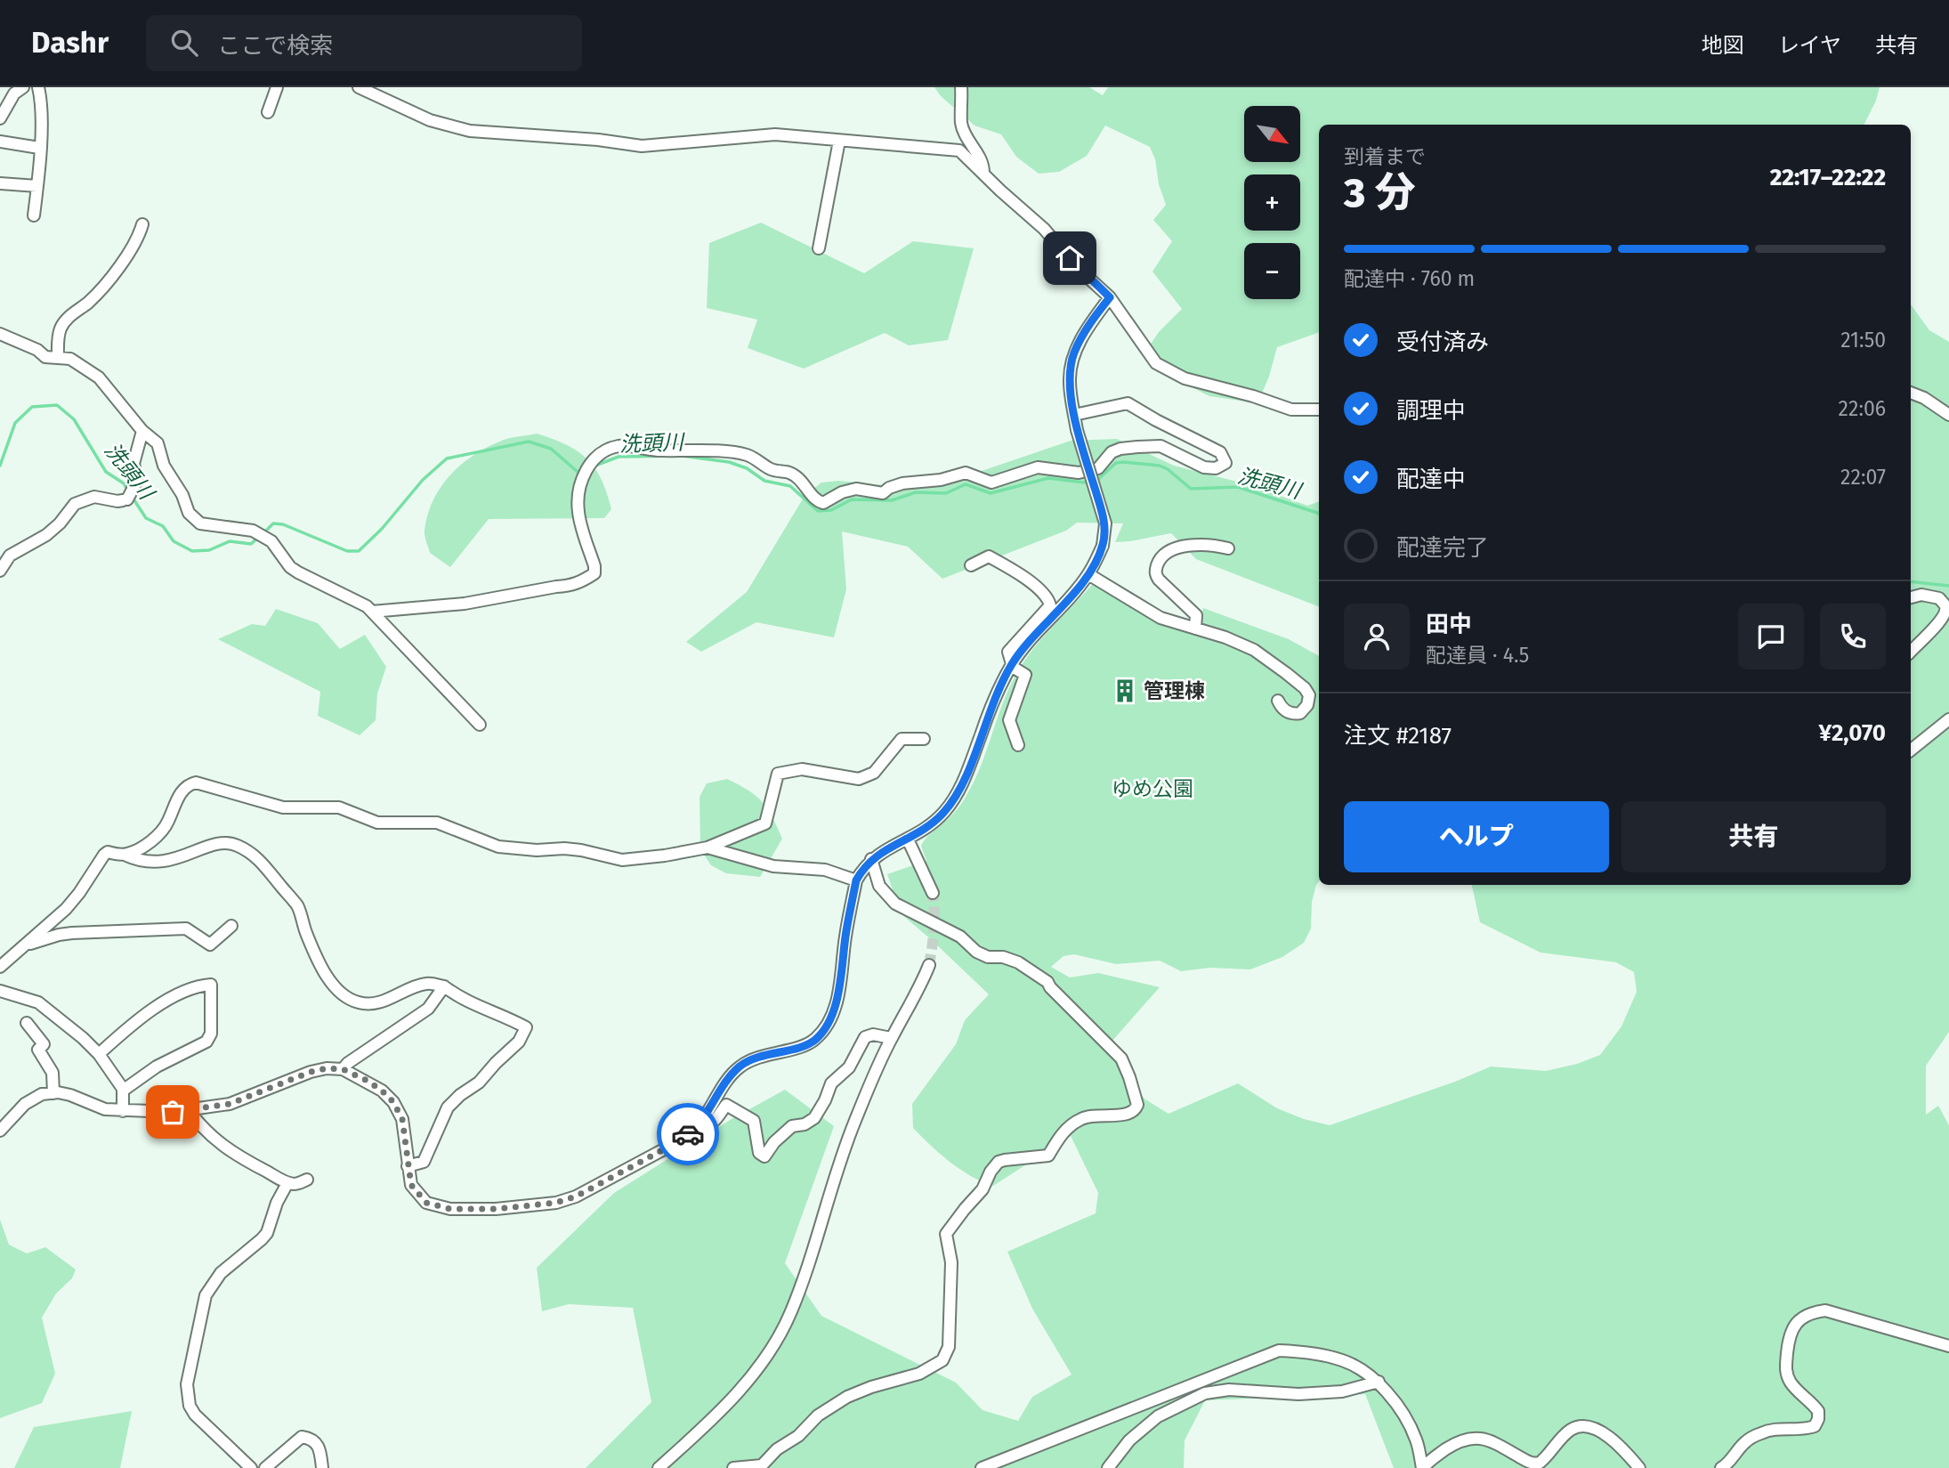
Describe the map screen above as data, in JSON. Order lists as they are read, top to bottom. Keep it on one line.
{"water":["洗頭川"],"parks":["ゆめ公園"],"places":{"building":["管理棟"]},"north":"bottom right","page":{"header":"Dashr","search":"ここで検索","nav":["地図","レイヤ","共有"],"map_buttons":["+","−"],"heading":["3 分","到着まで","22:17–22:22"],"panel":["田中","配達員 · 4.5","注文 #2187","¥2,070"],"bar":"配達中 · 760 m","list":[["受付済み","21:50"],["調理中","22:06"],["配達中","22:07"],"配達完了"],"buttons":["ヘルプ","共有"]}}
